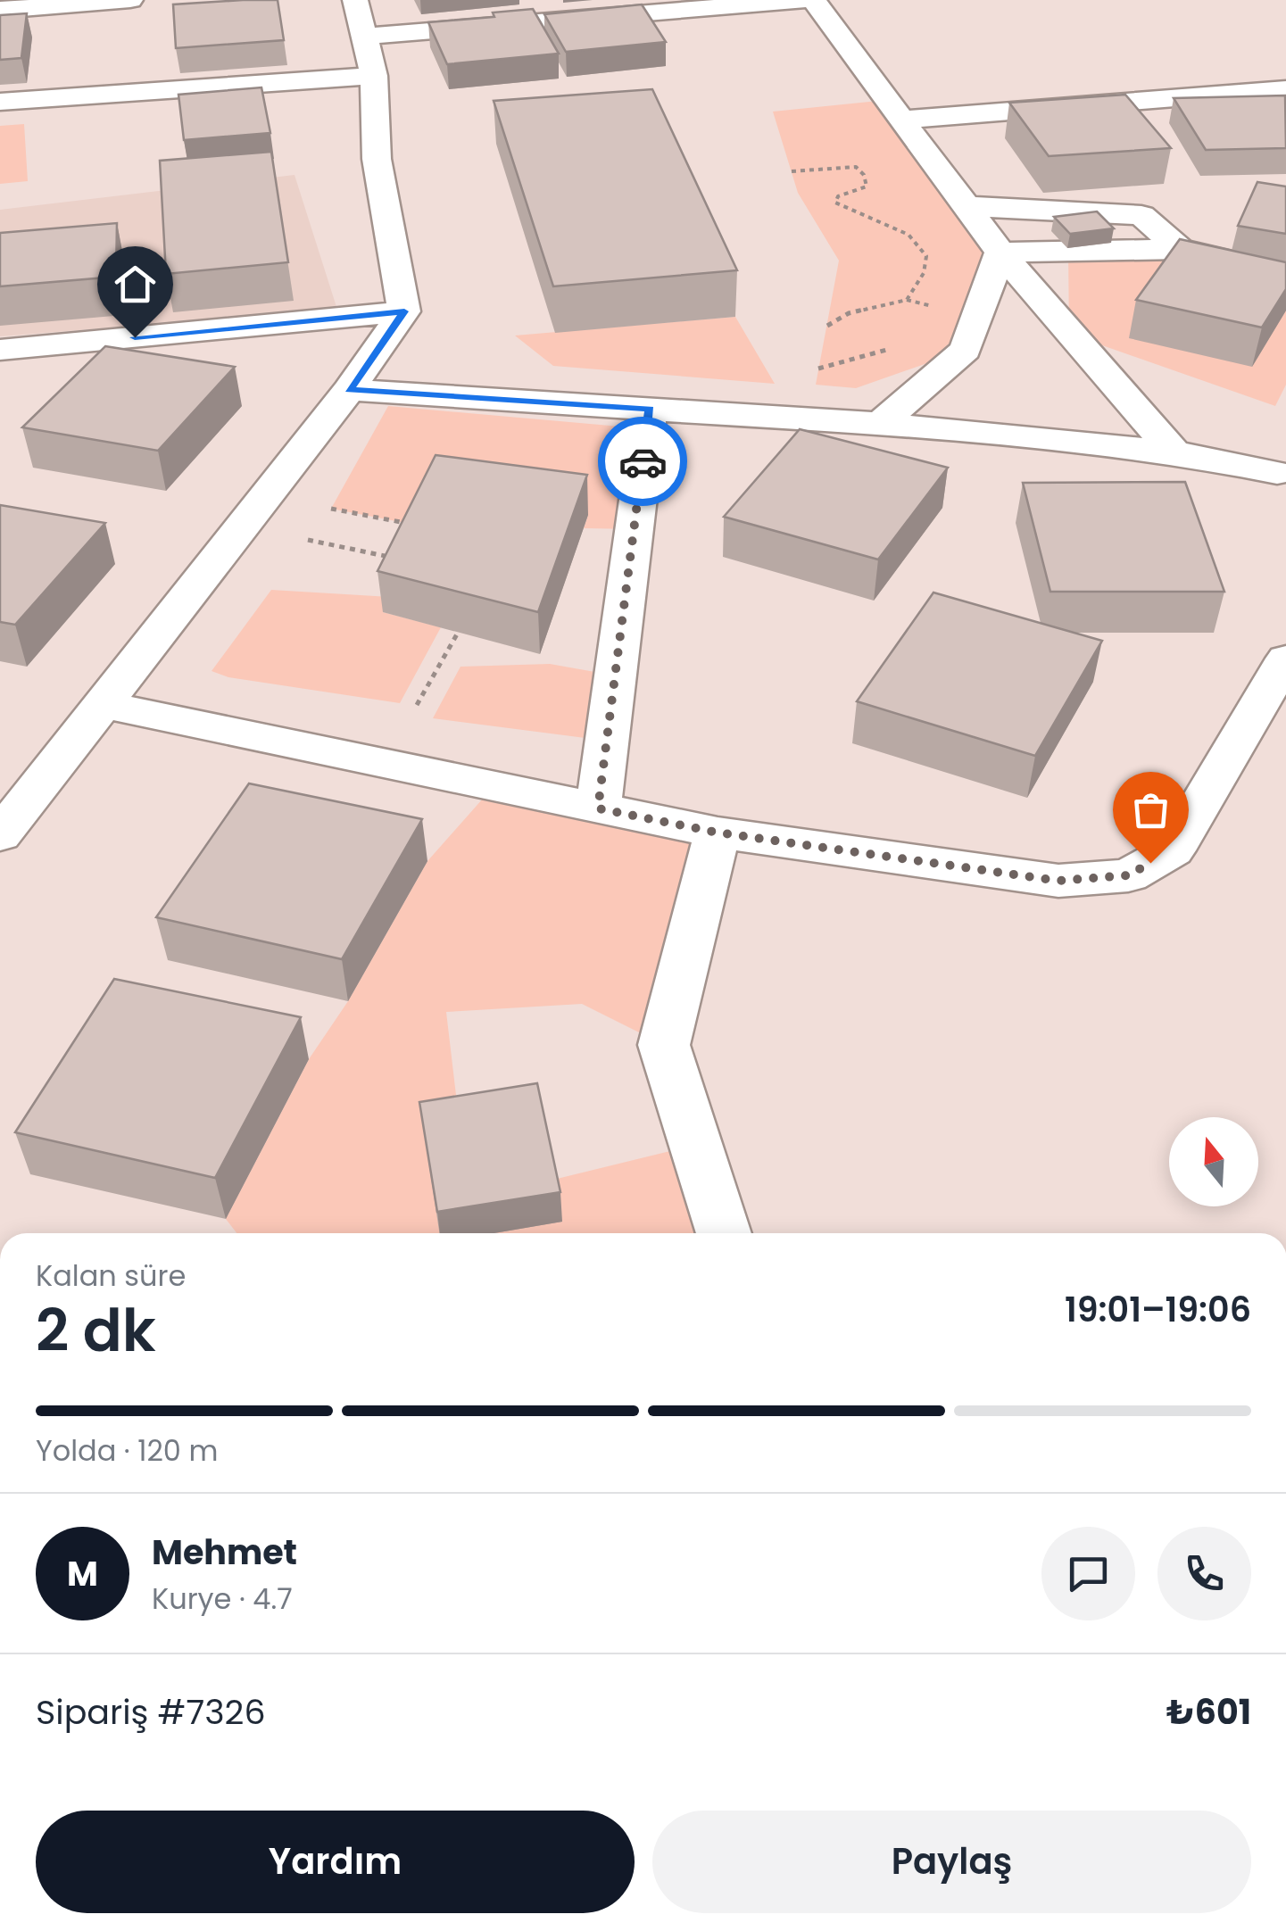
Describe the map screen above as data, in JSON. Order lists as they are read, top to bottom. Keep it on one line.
{"north":"top","page":{"heading":["2 dk","Kalan süre","19:01–19:06"],"panel":["Mehmet","Kurye · 4.7","Sipariş #7326","₺601"],"bar":"Yolda · 120 m","round":"M","buttons":["Yardım","Paylaş"]}}
